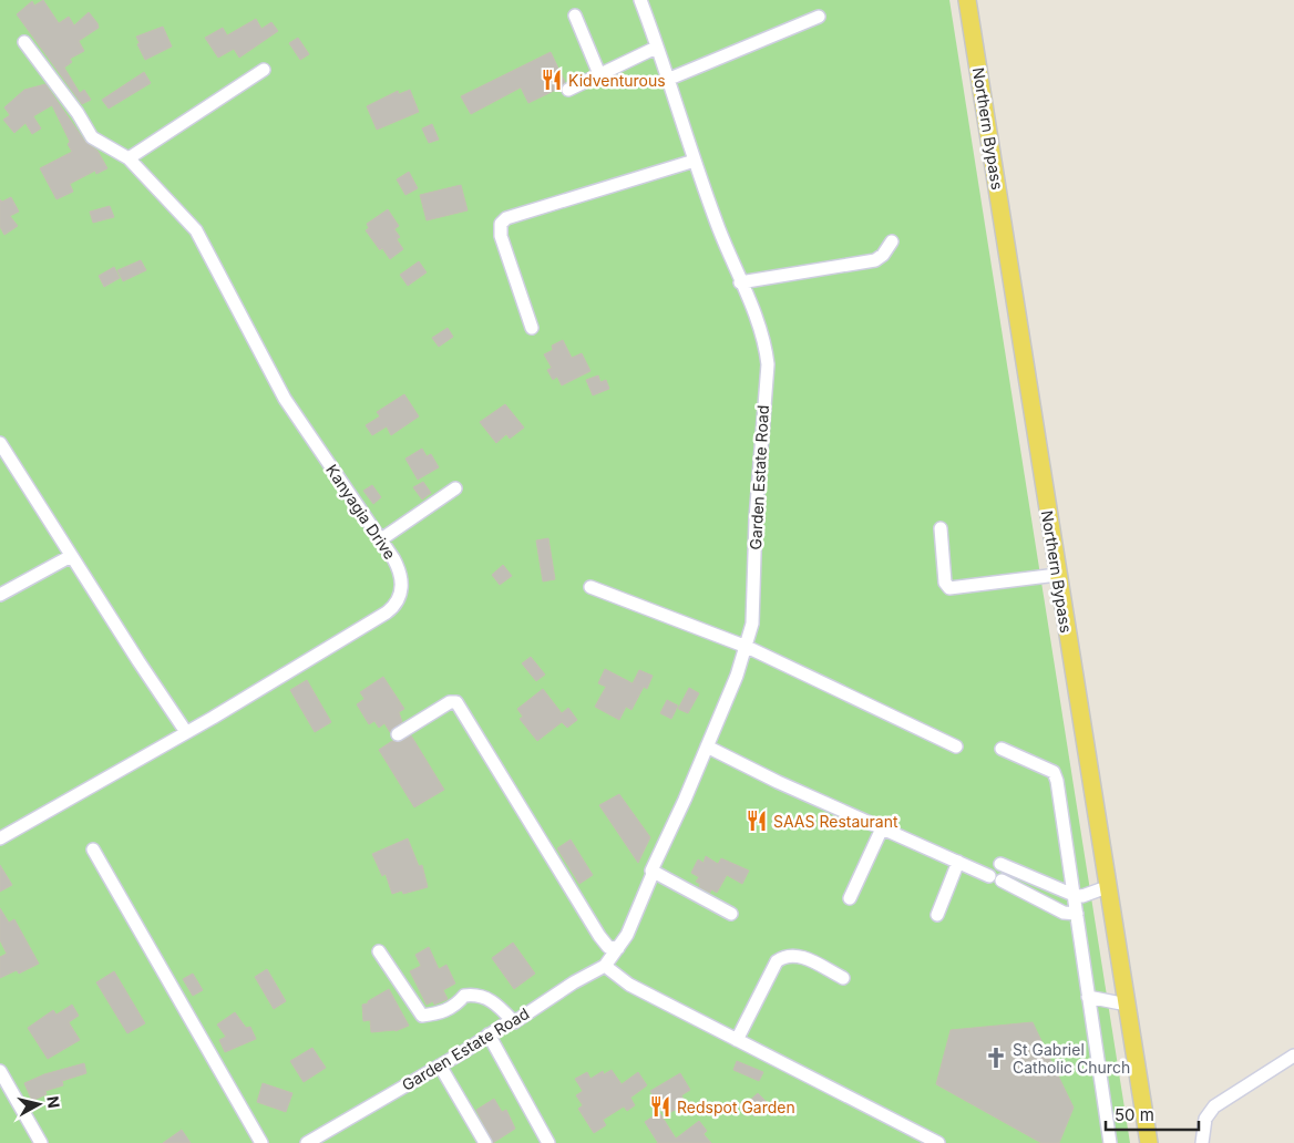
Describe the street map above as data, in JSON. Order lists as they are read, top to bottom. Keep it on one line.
{"streets":{"main road":["Northern Bypass"],"street":["Garden Estate Road","Kanyagia Drive"]},"places":{"restaurant":["Kidventurous","SAAS Restaurant","Redspot Garden"],"church":["St Gabriel Catholic Church"]},"scale_bar":"50 m","north":"right"}
